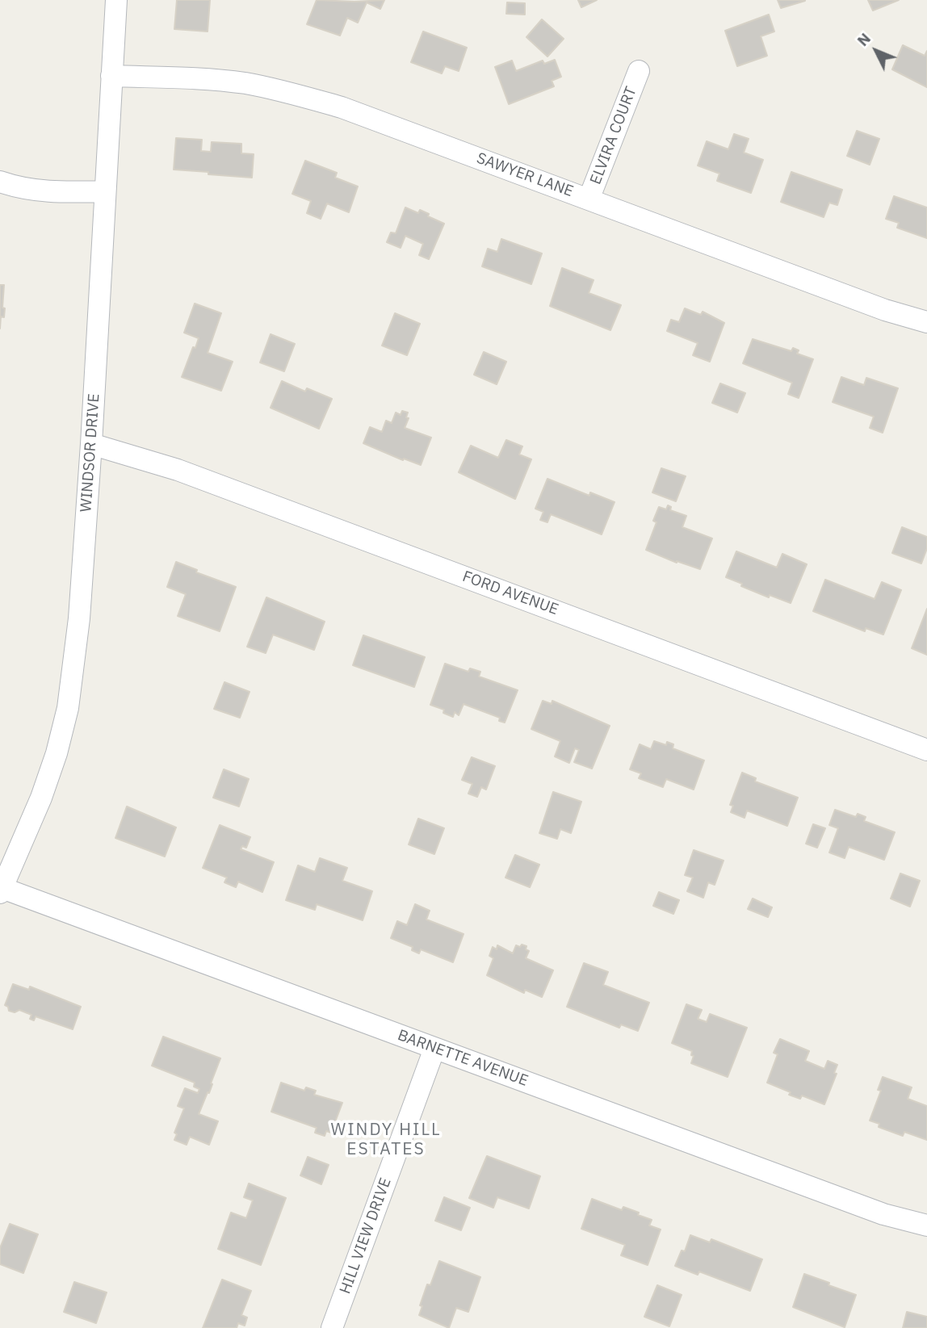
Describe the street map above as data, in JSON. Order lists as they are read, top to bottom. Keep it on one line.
{"streets":{"street":["ELVIRA COURT","SAWYER LANE","WINDSOR DRIVE","FORD AVENUE","BARNETTE AVENUE","HILL VIEW DRIVE"]},"crossings":[["ELVIRA COURT","SAWYER LANE"],["SAWYER LANE","WINDSOR DRIVE"],["WINDSOR DRIVE","FORD AVENUE"],["WINDSOR DRIVE","BARNETTE AVENUE"],["BARNETTE AVENUE","HILL VIEW DRIVE"]],"districts":["WINDY HILL ESTATES"],"north":"top left"}
